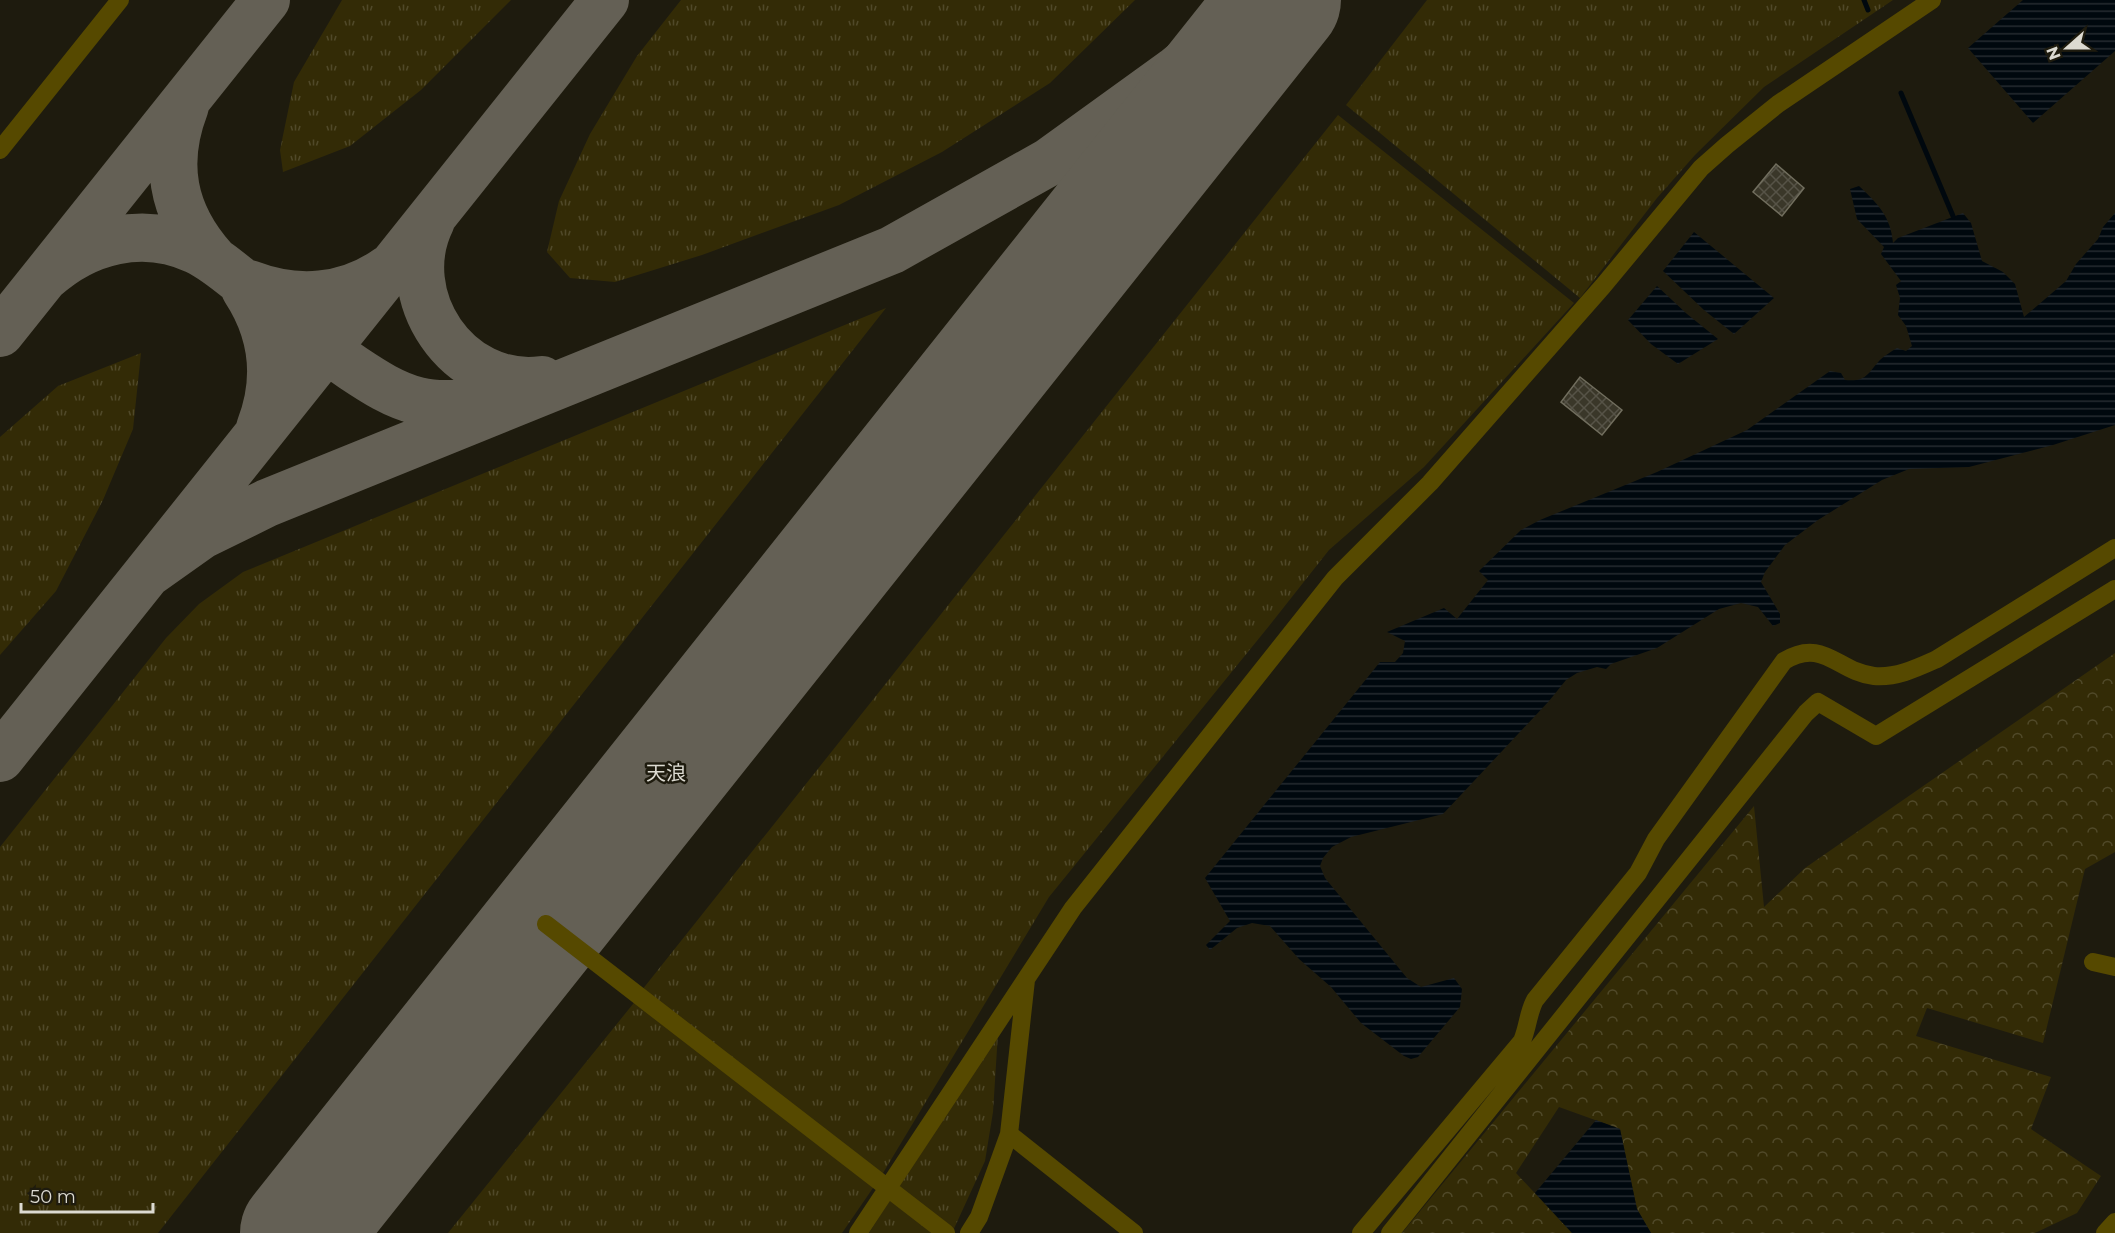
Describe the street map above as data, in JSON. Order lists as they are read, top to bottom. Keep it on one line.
{"districts":["天浪"],"scale_bar":"50 m","north":"left"}
